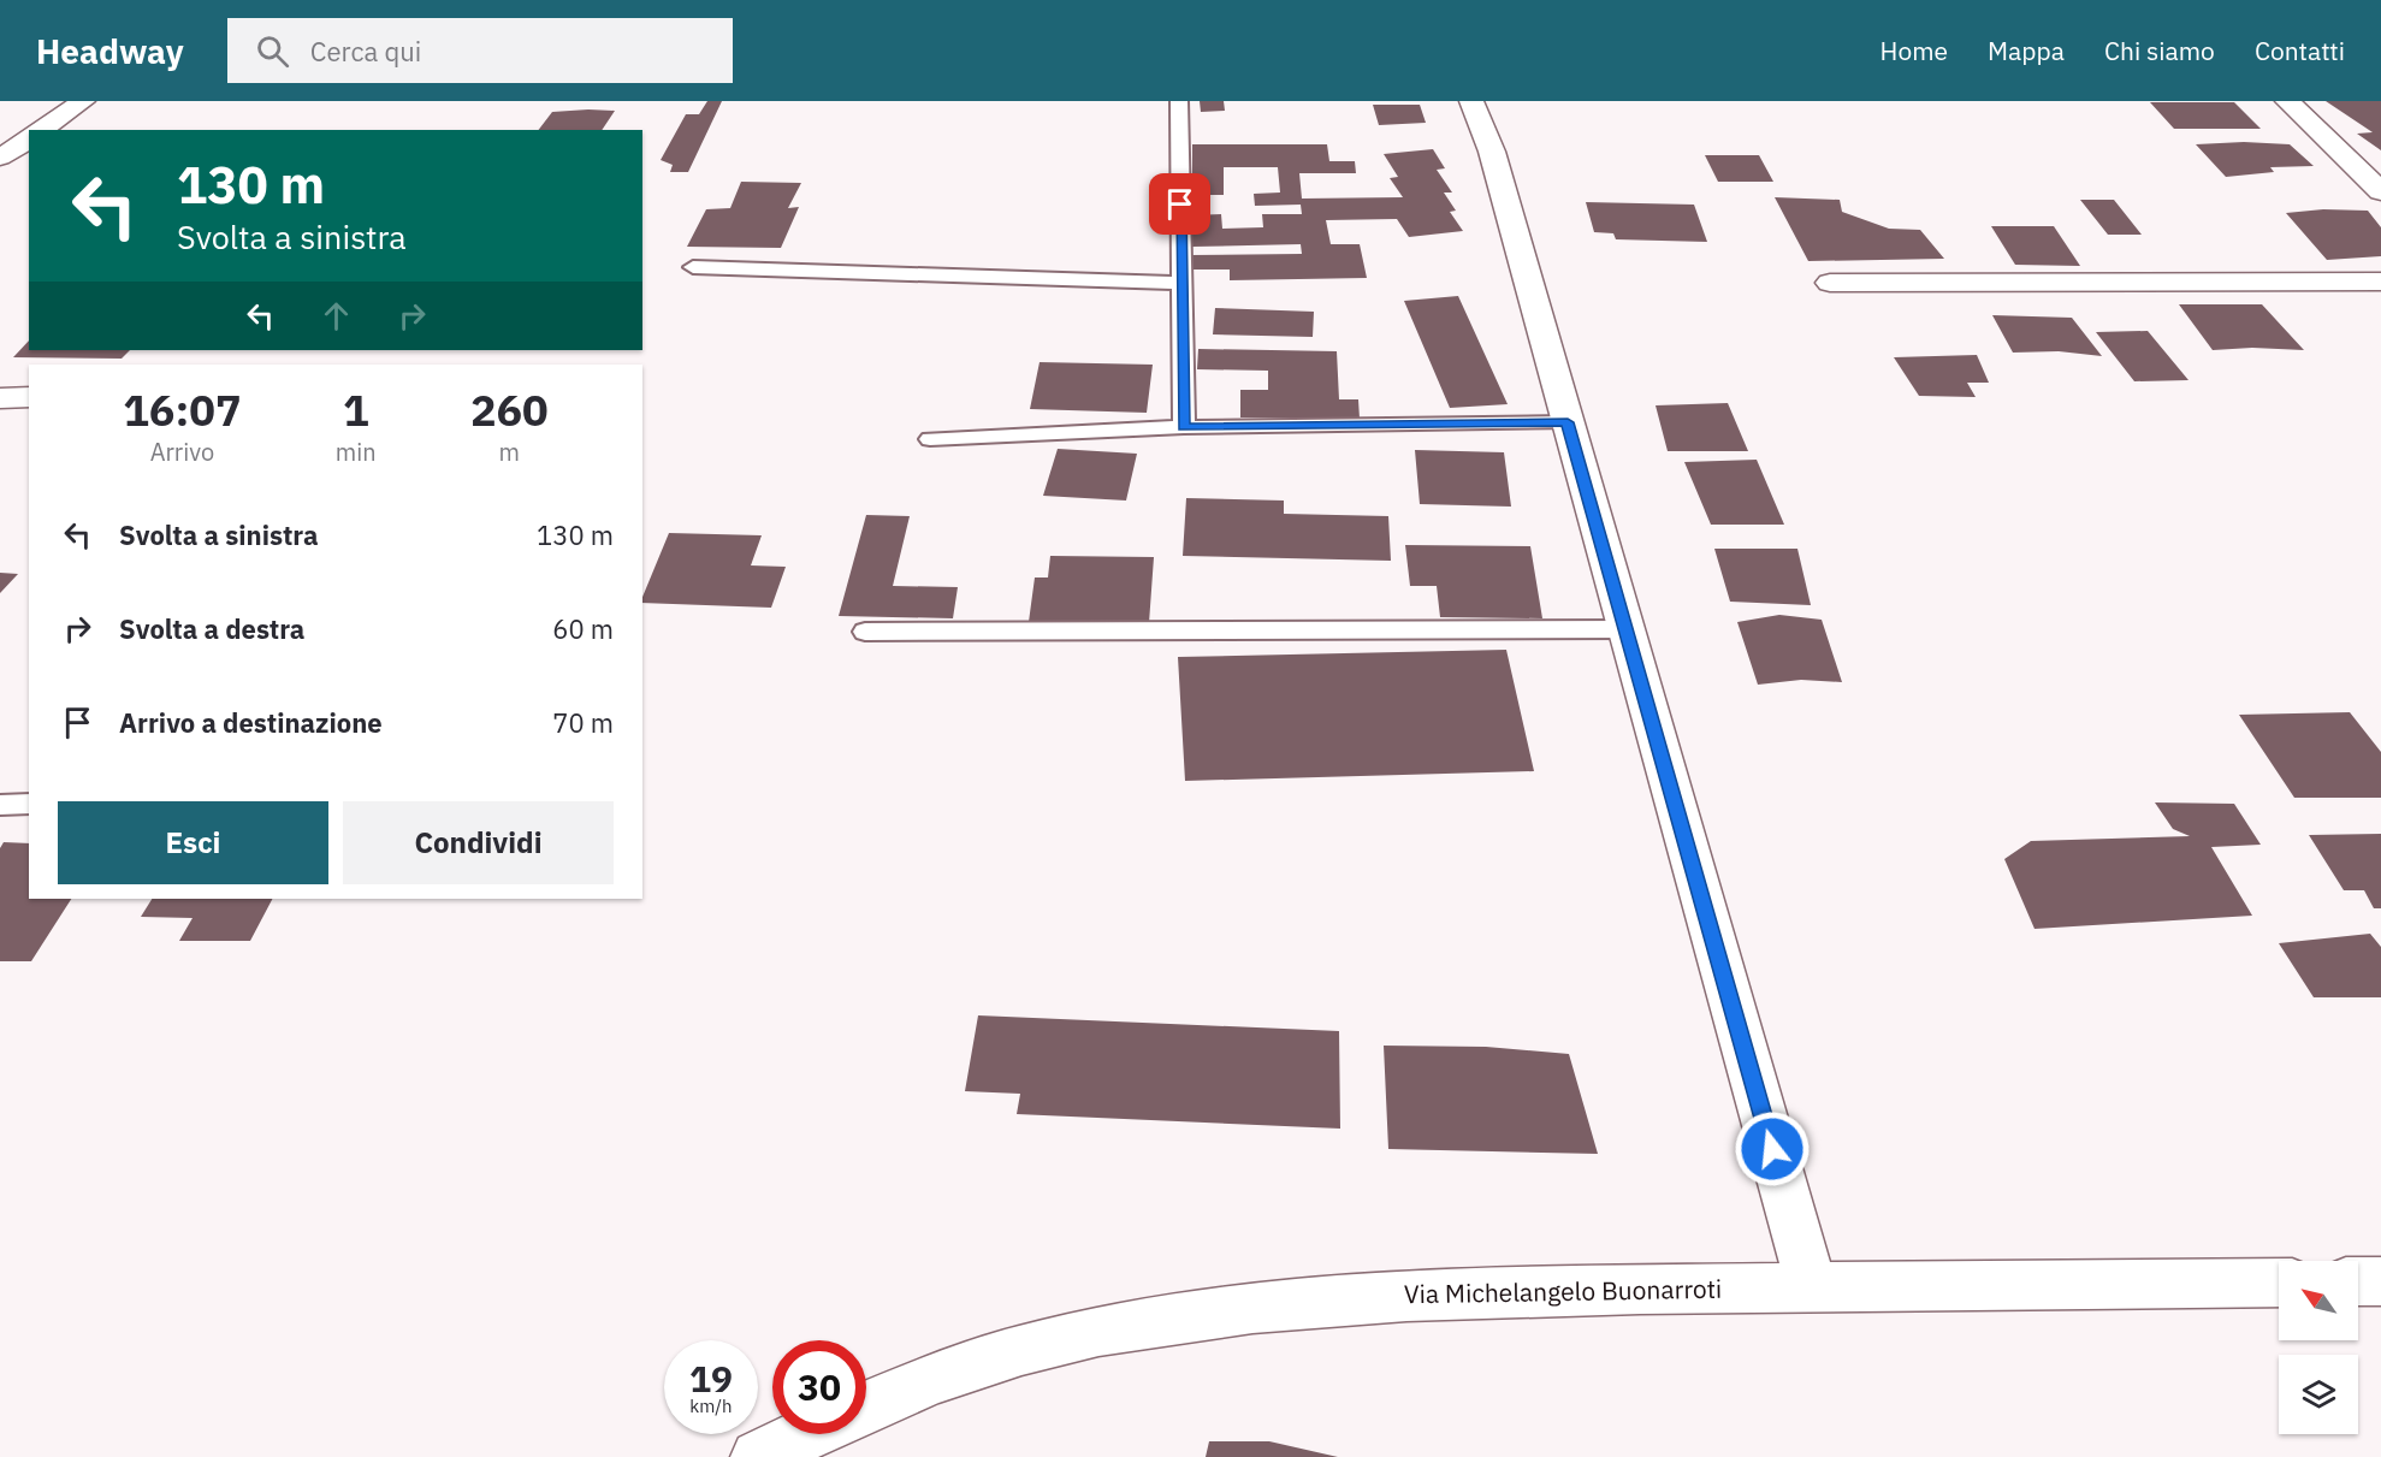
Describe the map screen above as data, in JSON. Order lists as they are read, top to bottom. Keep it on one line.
{"streets":{"street":["Via Michelangelo Buonarroti"]},"north":"top left","page":{"header":"Headway","search":"Cerca qui","nav":["Home","Mappa","Chi siamo","Contatti"],"turn":["130 m","Svolta a sinistra"],"eta":["16:07","Arrivo","1","min","260","m"],"list":[{"name":"Svolta a sinistra","value":"130 m"},{"name":"Svolta a destra","value":"60 m"},{"name":"Arrivo a destinazione","value":"70 m"}],"buttons":["Esci","Condividi"],"speed":"19 km/h","limit":"30"}}
